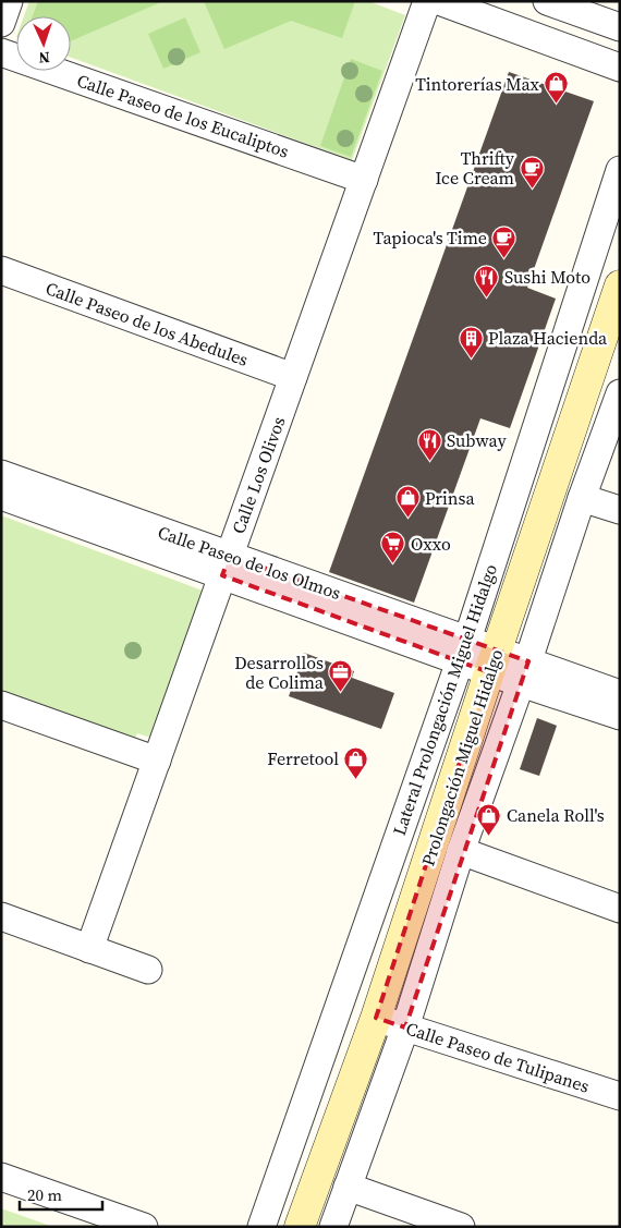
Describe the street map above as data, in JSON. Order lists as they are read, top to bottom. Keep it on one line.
{"streets":{"main road":["Prolongación Miguel Hidalgo"],"street":["Calle Paseo de los Eucaliptos","Calle Paseo de los Abedules","Calle Los Olivos","Calle Paseo de los Olmos","Lateral Prolongación Miguel Hidalgo","Calle Paseo de Tulipanes"]},"crossings":[["Calle Paseo de los Eucaliptos","Calle Los Olivos"],["Calle Paseo de los Abedules","Calle Los Olivos"],["Calle Los Olivos","Calle Paseo de los Olmos"],["Calle Paseo de los Olmos","Lateral Prolongación Miguel Hidalgo"],["Calle Paseo de los Olmos","Prolongación Miguel Hidalgo"],["Prolongación Miguel Hidalgo","Calle Paseo de Tulipanes"]],"places":{"shop":["Tintorerías Max","Prinsa","Ferretool","Canela Roll's"],"cafe":["Thrifty Ice Cream","Tapioca's Time"],"restaurant":["Sushi Moto","Subway"],"building":["Plaza Hacienda"],"supermarket":["Oxxo"],"office":["Desarrollos de Colima"]},"scale_bar":"20 m","north":"bottom"}
